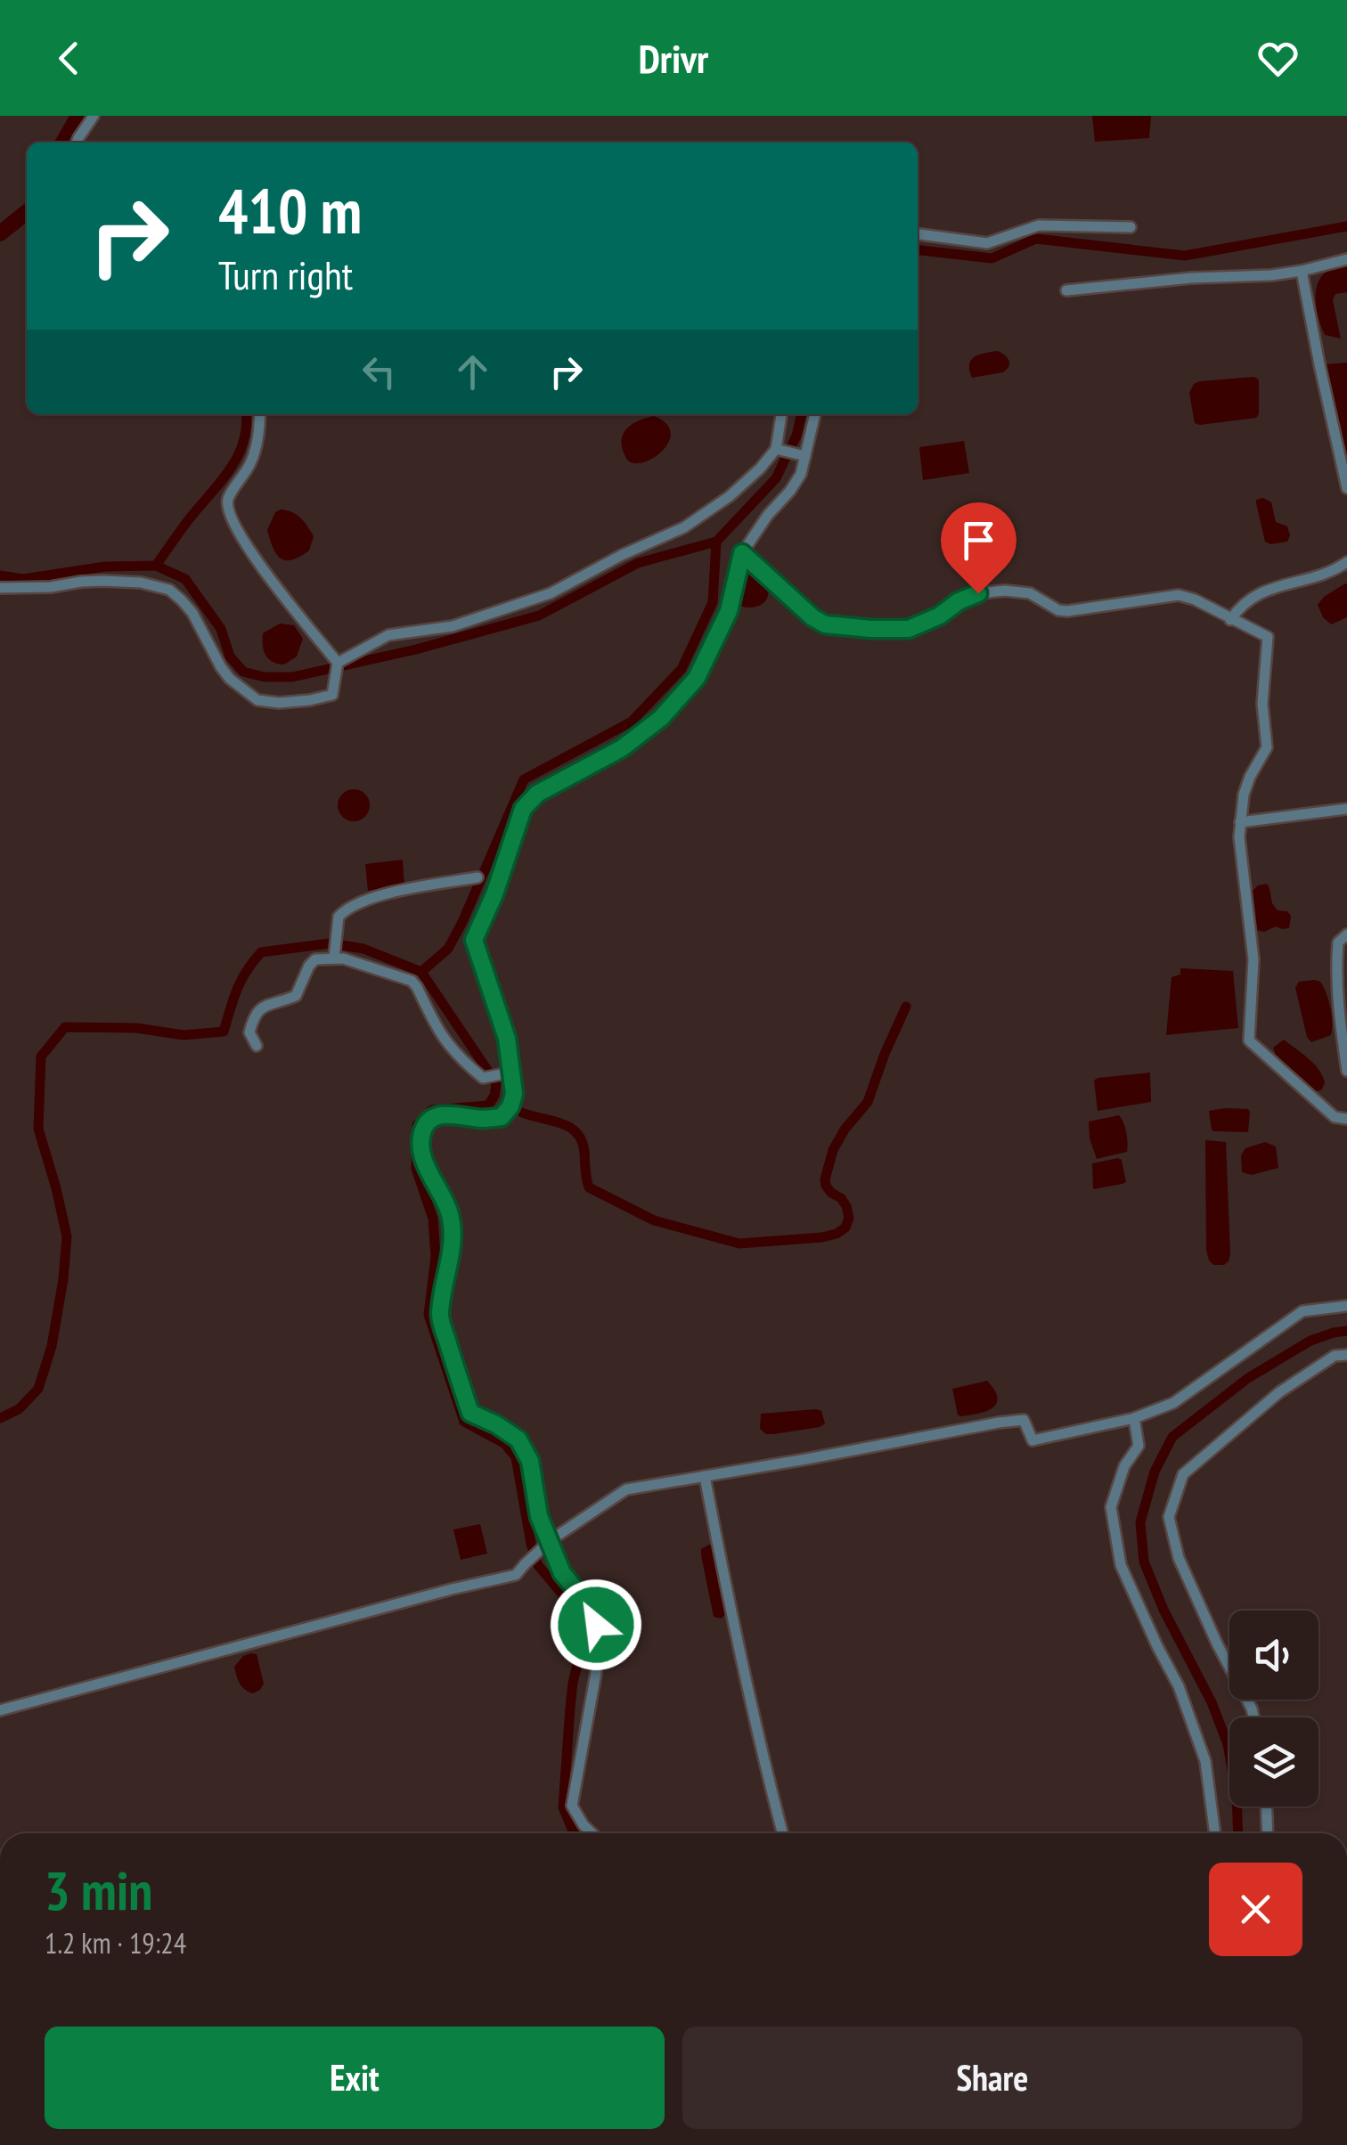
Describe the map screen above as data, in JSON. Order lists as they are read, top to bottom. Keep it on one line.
{"page":{"header":"Drivr","turn":["410 m","Turn right"],"heading":["3 min","1.2 km · 19:24"],"buttons":["Exit","Share"]}}
